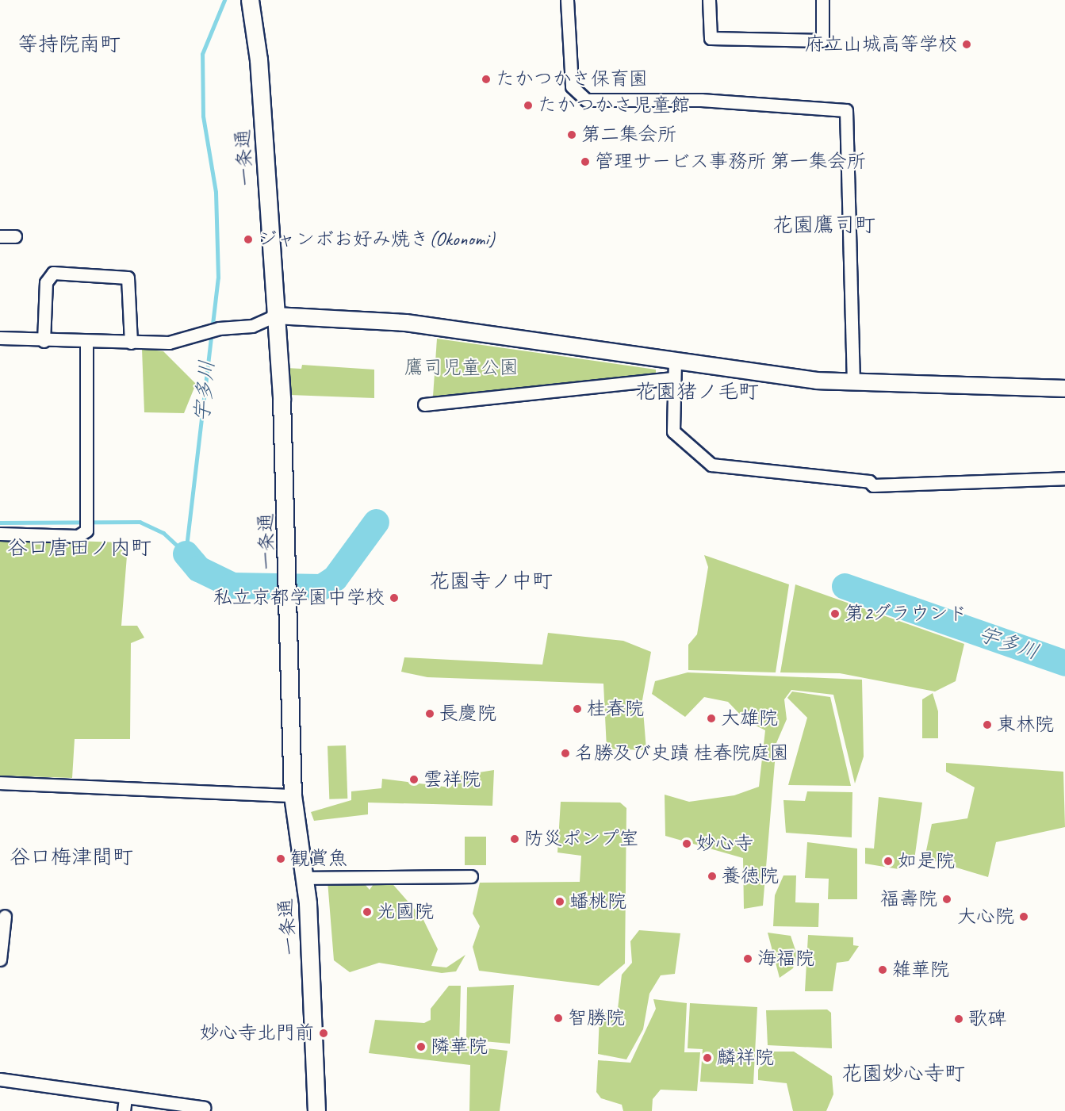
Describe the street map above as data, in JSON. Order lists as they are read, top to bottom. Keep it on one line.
{"streets":{"main road":["一条通"]},"districts":["等持院南町","花園鷹司町","花園猪ノ毛町","谷口唐田ノ内町","花園寺ノ中町","谷口梅津間町","花園妙心寺町"],"water":["宇多川"],"parks":["鷹司児童公園"],"places":["府立山城高等学校","たかつかさ保育園","たかつかさ児童館","第二集会所","管理サービス事務所 第一集会所","ジャンボお好み焼き(Okonomi)","私立京都学園中学校","第2グラウンド","桂春院","長慶院","大雄院","東林院","名勝及び史蹟 桂春院庭園","雲祥院","防災ポンプ室","妙心寺","観賞魚","如是院","養徳院","福壽院","蟠桃院","光國院","大心院","海福院","雑華院","智勝院","歌碑","妙心寺北門前","隣華院","麟祥院"]}
